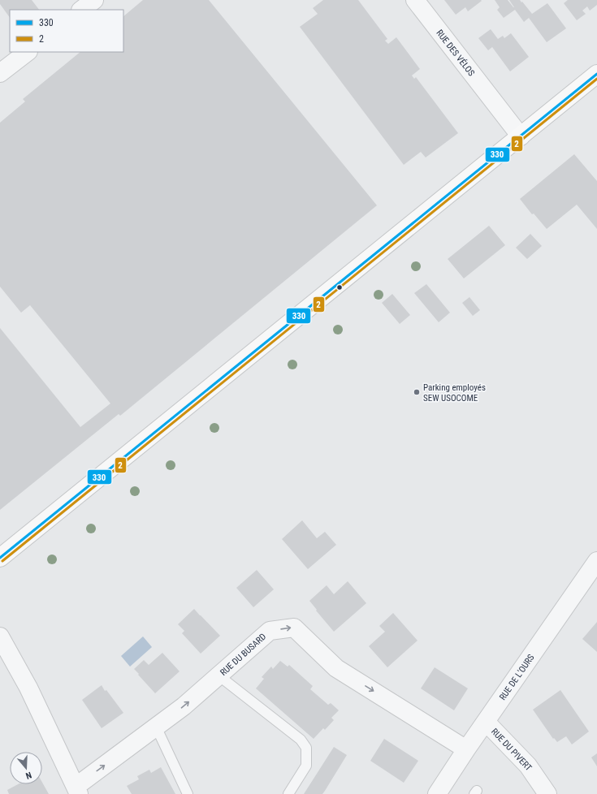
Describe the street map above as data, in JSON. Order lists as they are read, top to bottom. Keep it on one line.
{"streets":{"street":["RUE DES VÉLOS","RUE DU BUSARD","RUE DE L'OURS","RUE DU PIVERT"]},"crossings":[["RUE DU BUSARD","RUE DE L'OURS"],["RUE DE L'OURS","RUE DU PIVERT"]],"one_way":["RUE DU BUSARD"],"places":["Parking employés SEW USOCOME"],"lines":["transit line 330","transit line 2"],"legend":["330","2"],"north":"bottom"}
